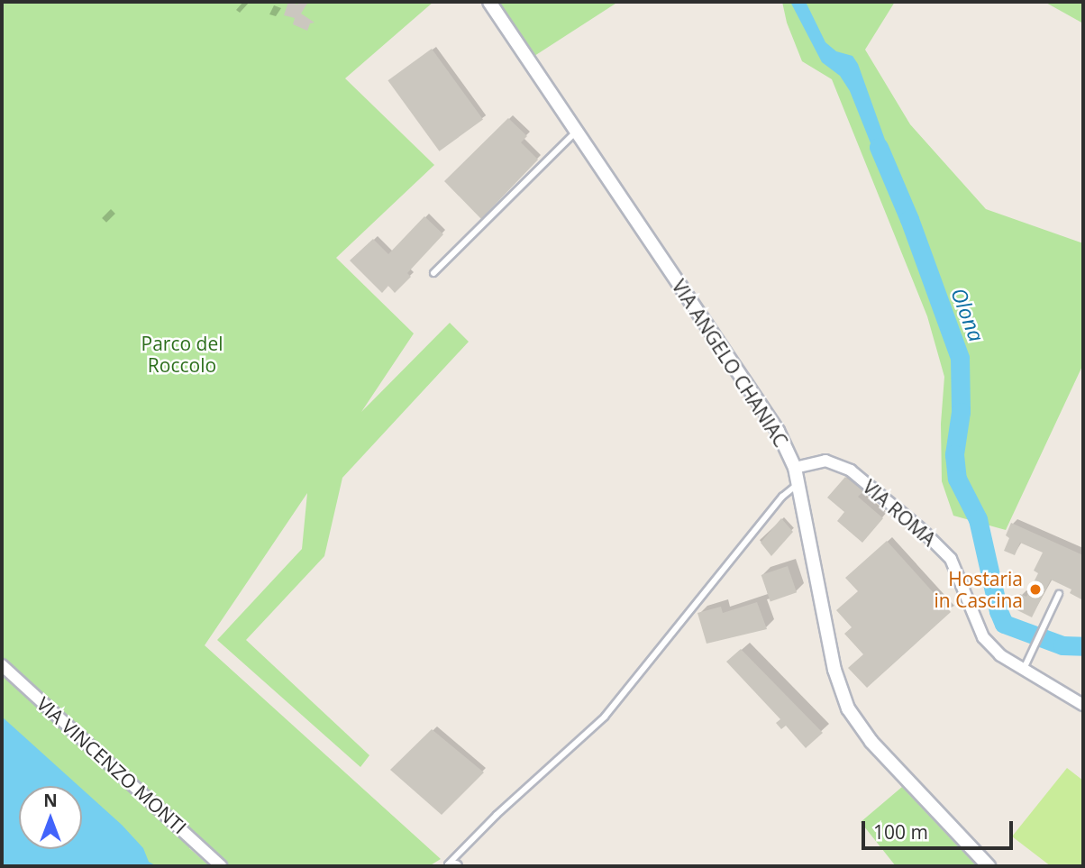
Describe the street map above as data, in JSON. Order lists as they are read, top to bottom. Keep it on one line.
{"streets":{"street":["VIA ANGELO CHANIAC","VIA ROMA","VIA VINCENZO MONTI"]},"crossings":[["VIA ANGELO CHANIAC","VIA ROMA"]],"water":["Olona"],"parks":["Parco del Roccolo"],"places":["Hostaria in Cascina"],"scale_bar":"100 m","north":"top"}
